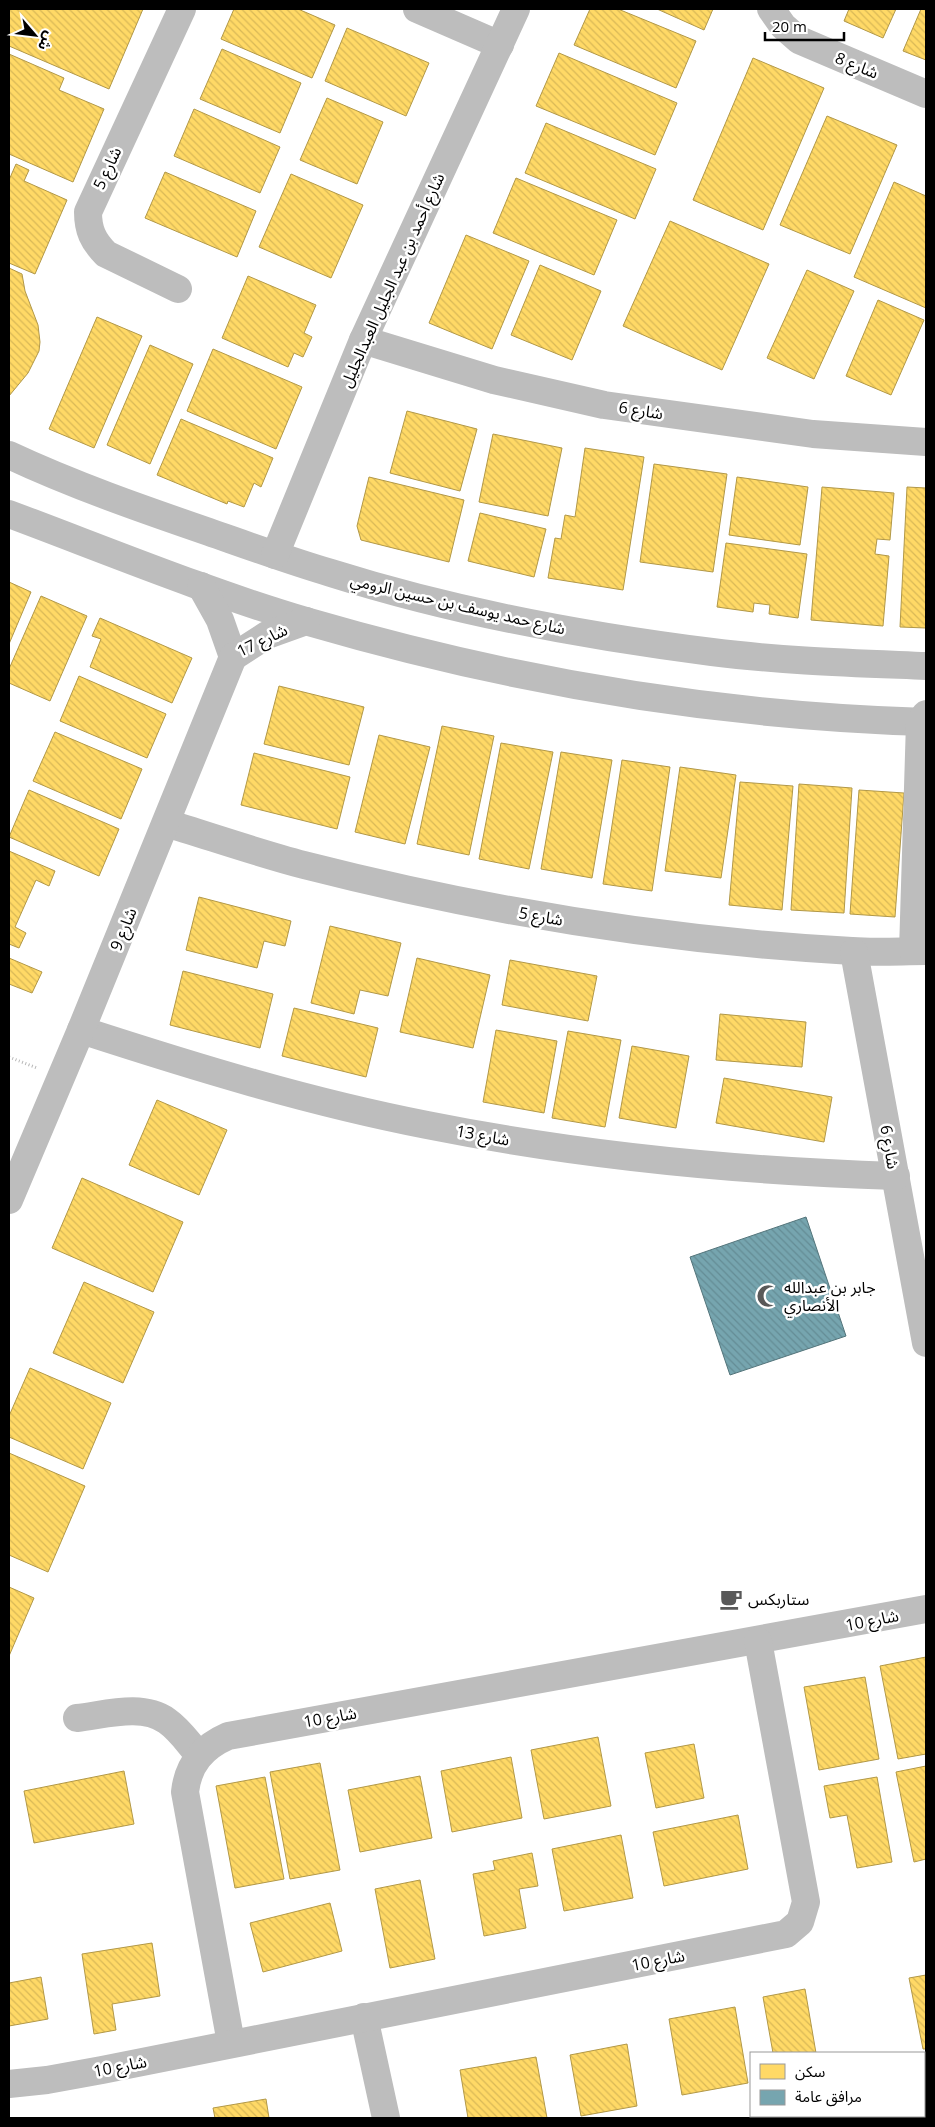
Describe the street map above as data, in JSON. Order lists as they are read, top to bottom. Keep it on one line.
{"streets":{"street":["شارع 8","شارع 5","شارع أحمد بن عبد الجليل العبدالجليل","شارع 6","شارع حمد يوسف بن حسين الرومي","شارع 17","شارع 9","شارع 13","شارع 10"]},"crossings":[["شارع 5","شارع 6"],["شارع 5","شارع 9"],["شارع أحمد بن عبد الجليل العبدالجليل","شارع 6"],["شارع أحمد بن عبد الجليل العبدالجليل","شارع حمد يوسف بن حسين الرومي"],["شارع 6","شارع 13"],["شارع 17","شارع 9"],["شارع 9","شارع 13"]],"places":{"mosque":["جابر بن عبدالله الأنصاري"],"cafe":["ستاربكس"]},"legend":["سكن","مرافق عامة"],"scale_bar":"20 m","north":"bottom right"}
